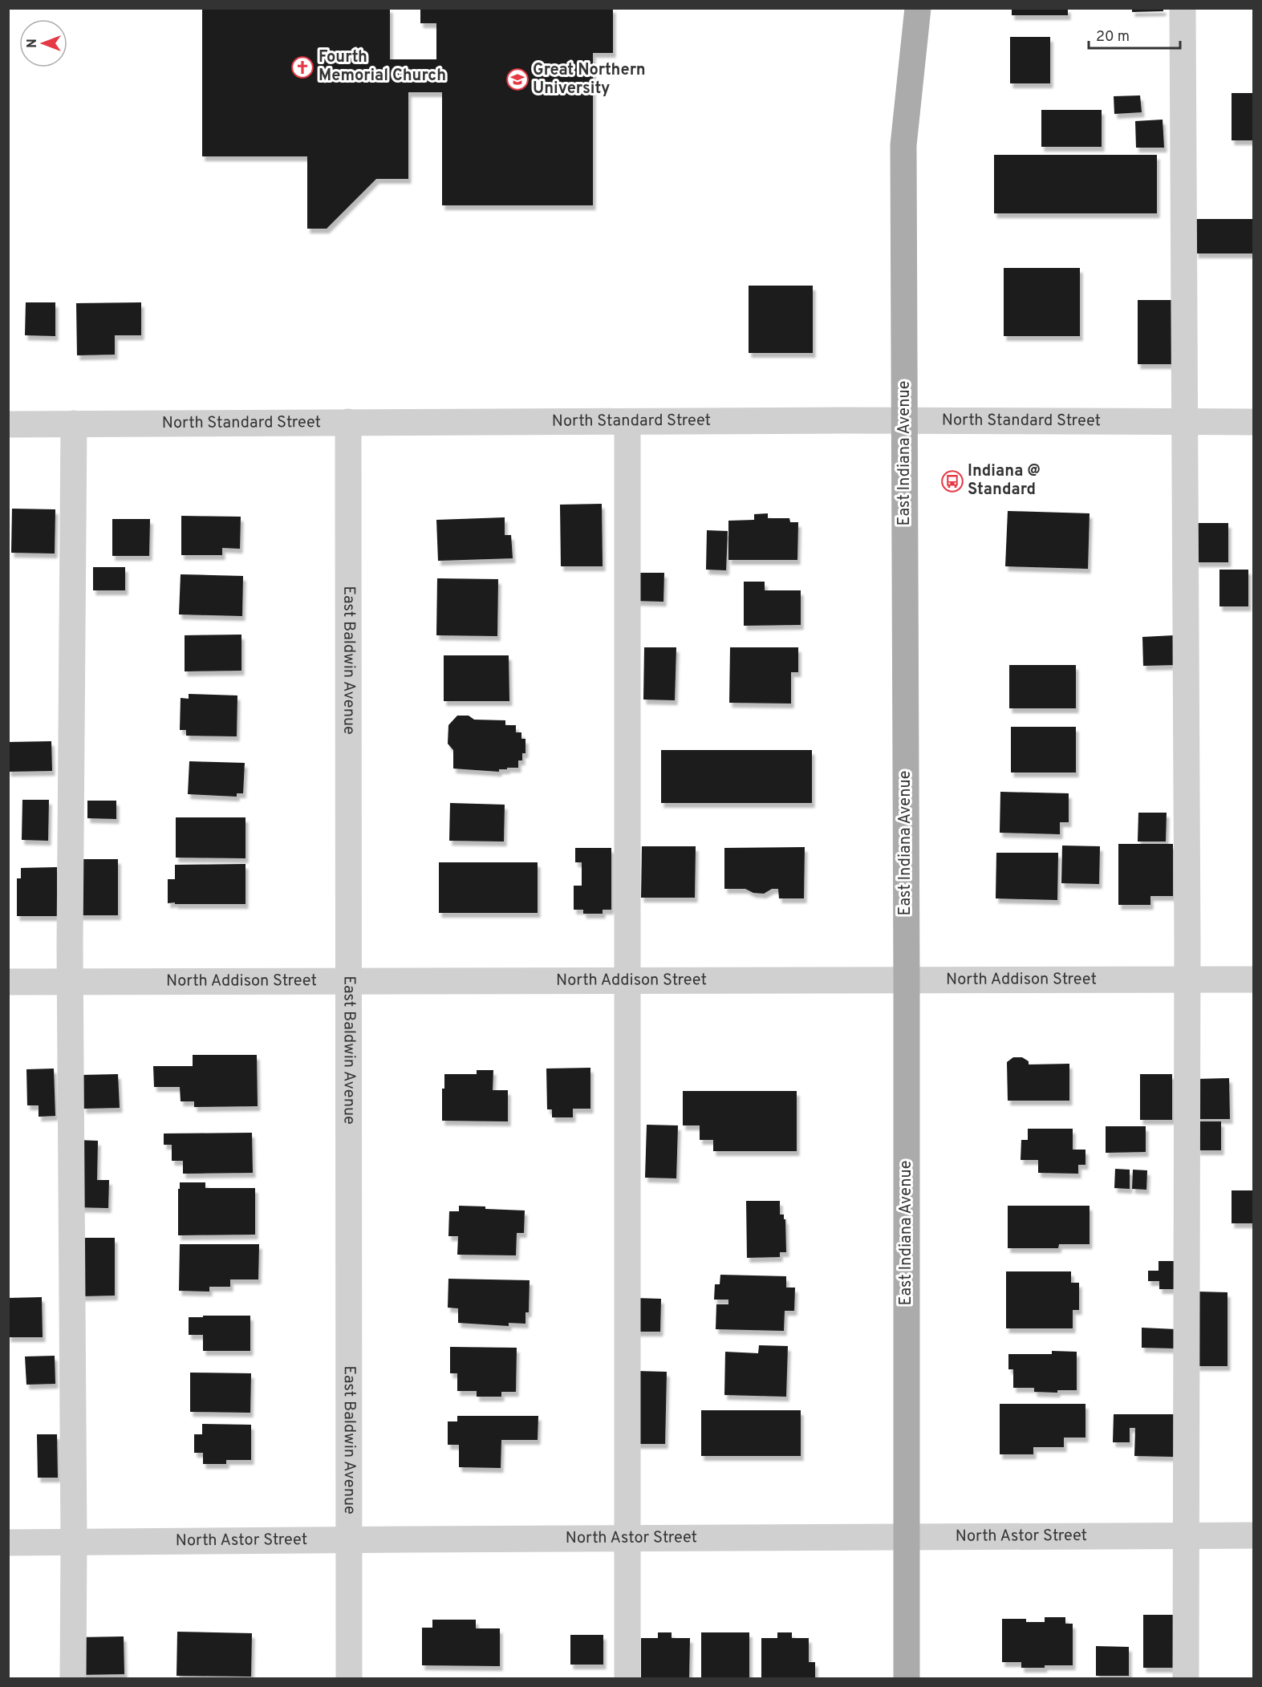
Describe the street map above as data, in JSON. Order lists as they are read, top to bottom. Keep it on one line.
{"streets":{"main road":["East Indiana Avenue"],"street":["North Standard Street","East Baldwin Avenue","North Addison Street","North Astor Street"]},"crossings":[["North Standard Street","East Indiana Avenue"],["North Standard Street","East Baldwin Avenue"],["East Indiana Avenue","North Addison Street"],["East Indiana Avenue","North Astor Street"],["East Baldwin Avenue","North Addison Street"],["East Baldwin Avenue","North Astor Street"]],"places":{"church":["Fourth Memorial Church"],"school or university":["Great Northern University"],"bus stop":["Indiana @ Standard"]},"scale_bar":"20 m","north":"left"}
